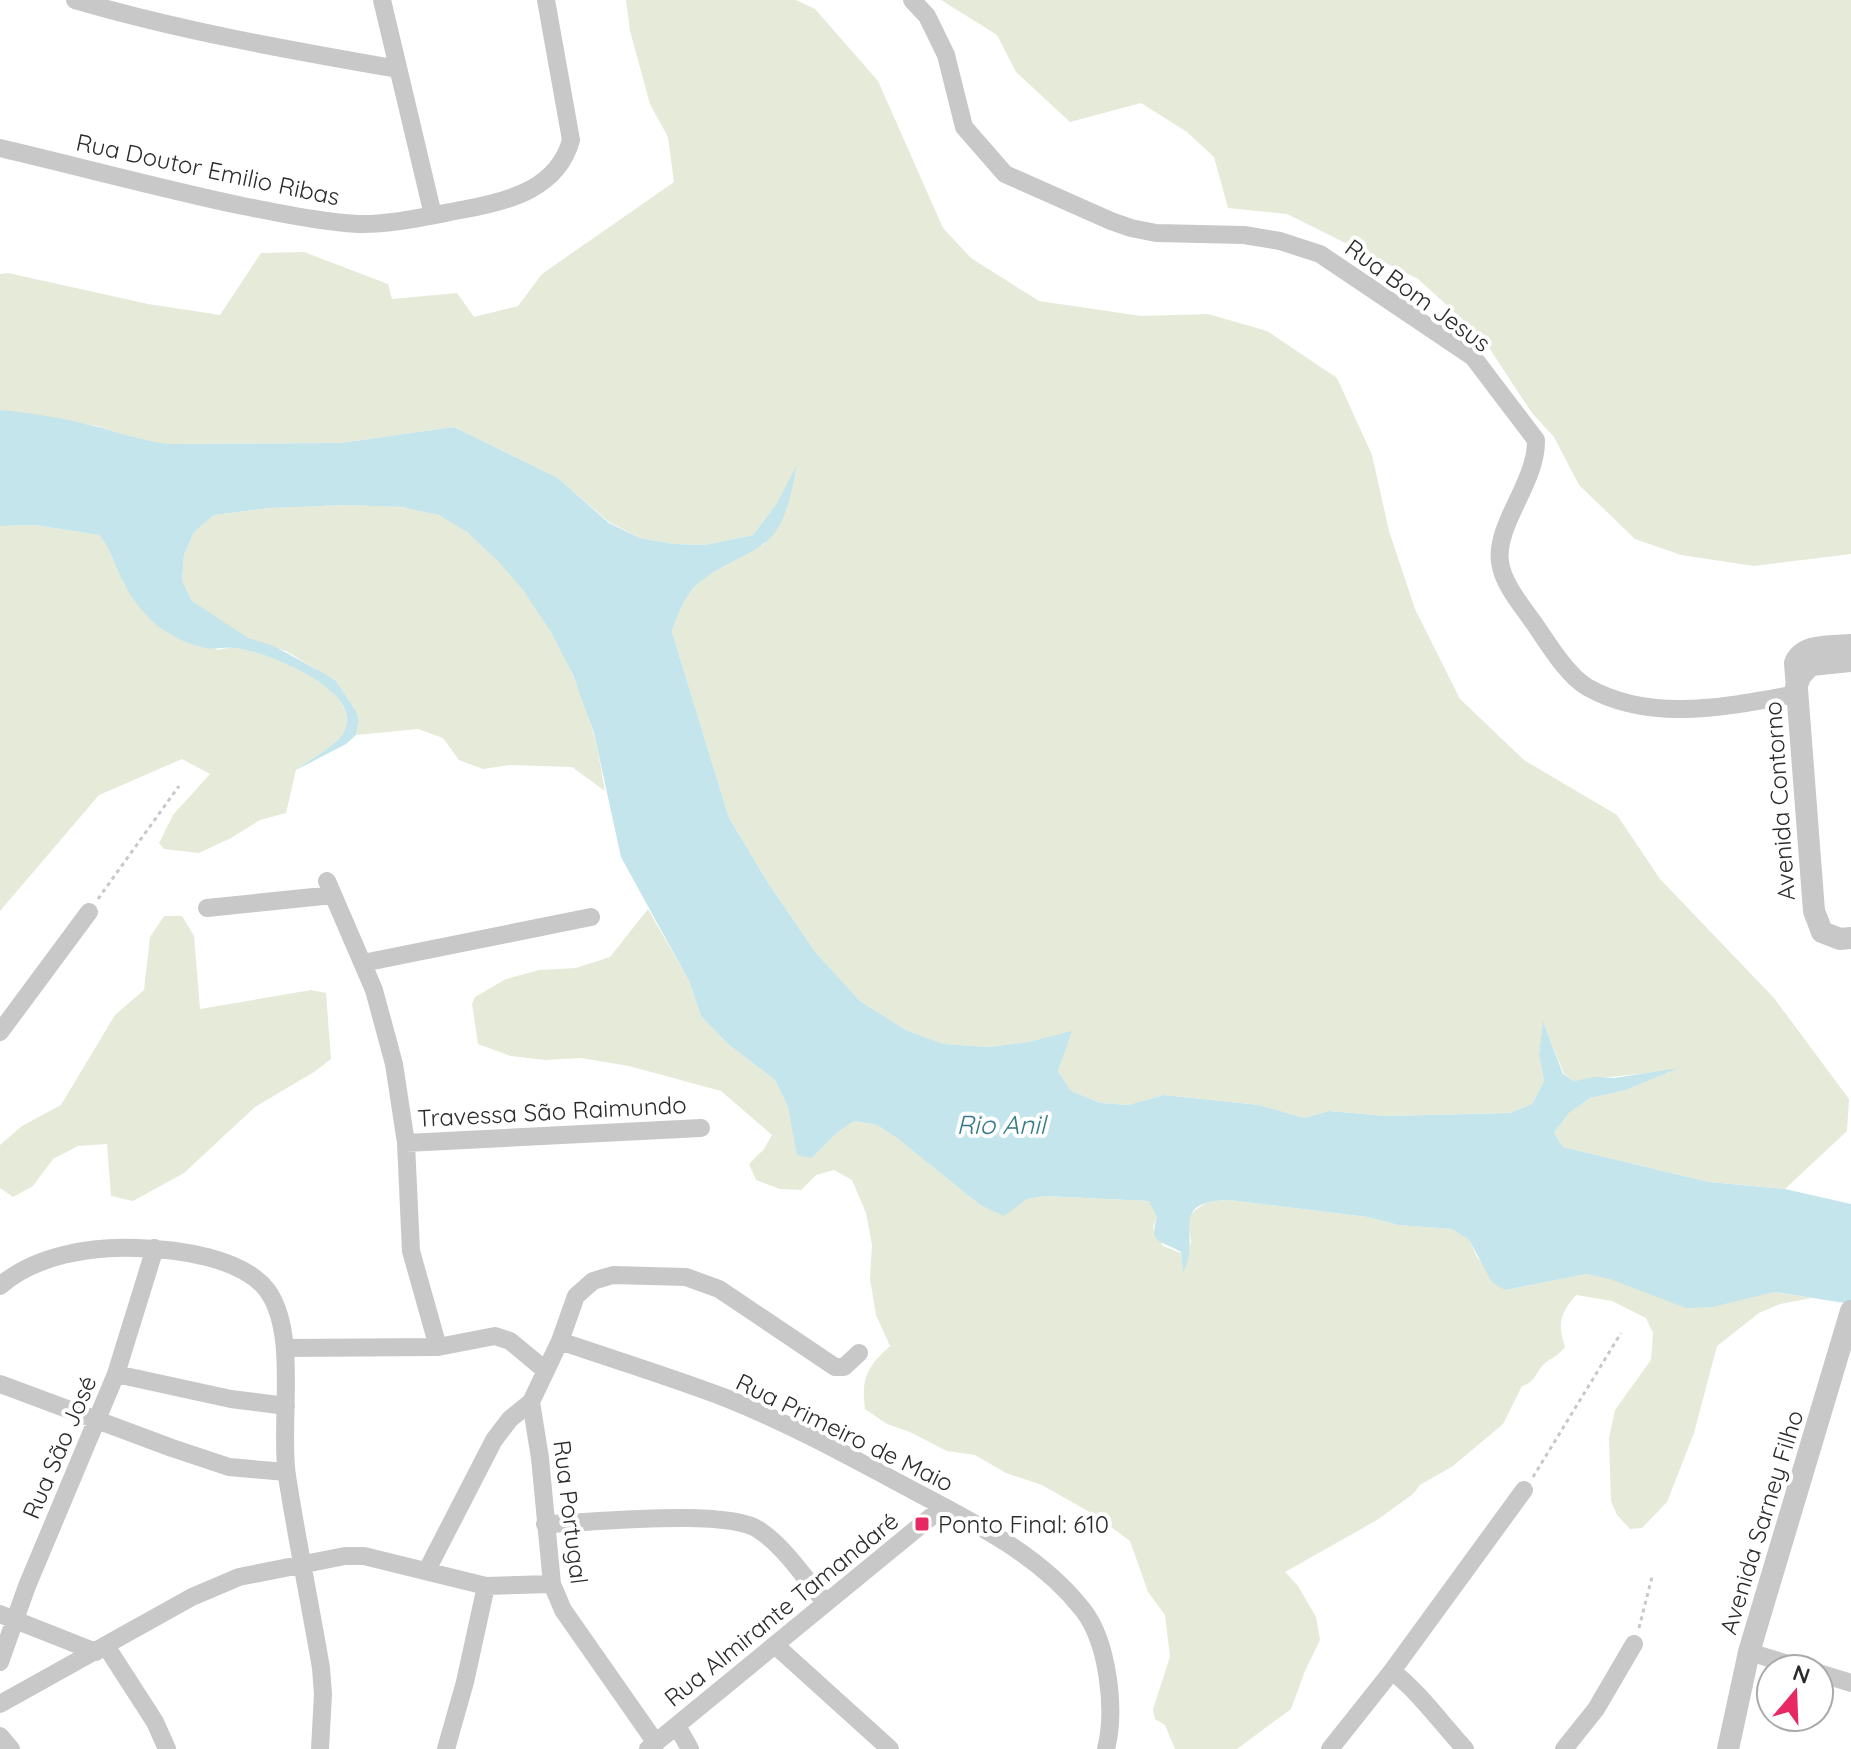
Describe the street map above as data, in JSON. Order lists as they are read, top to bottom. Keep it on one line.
{"streets":{"street":["Rua Doutor Emilio Ribas","Rua Bom Jesus","Avenida Contorno","Travessa São Raimundo","Rua Primeiro de Maio","Rua São José","Rua Portugal","Avenida Sarney Filho","Rua Almirante Tamandaré"]},"crossings":[["Rua Bom Jesus","Avenida Contorno"],["Rua Primeiro de Maio","Rua Almirante Tamandaré"],["Rua Portugal","Rua Almirante Tamandaré"]],"water":["Rio Anil"],"places":{"transit":["Ponto Final: 610"]},"north":"top"}
